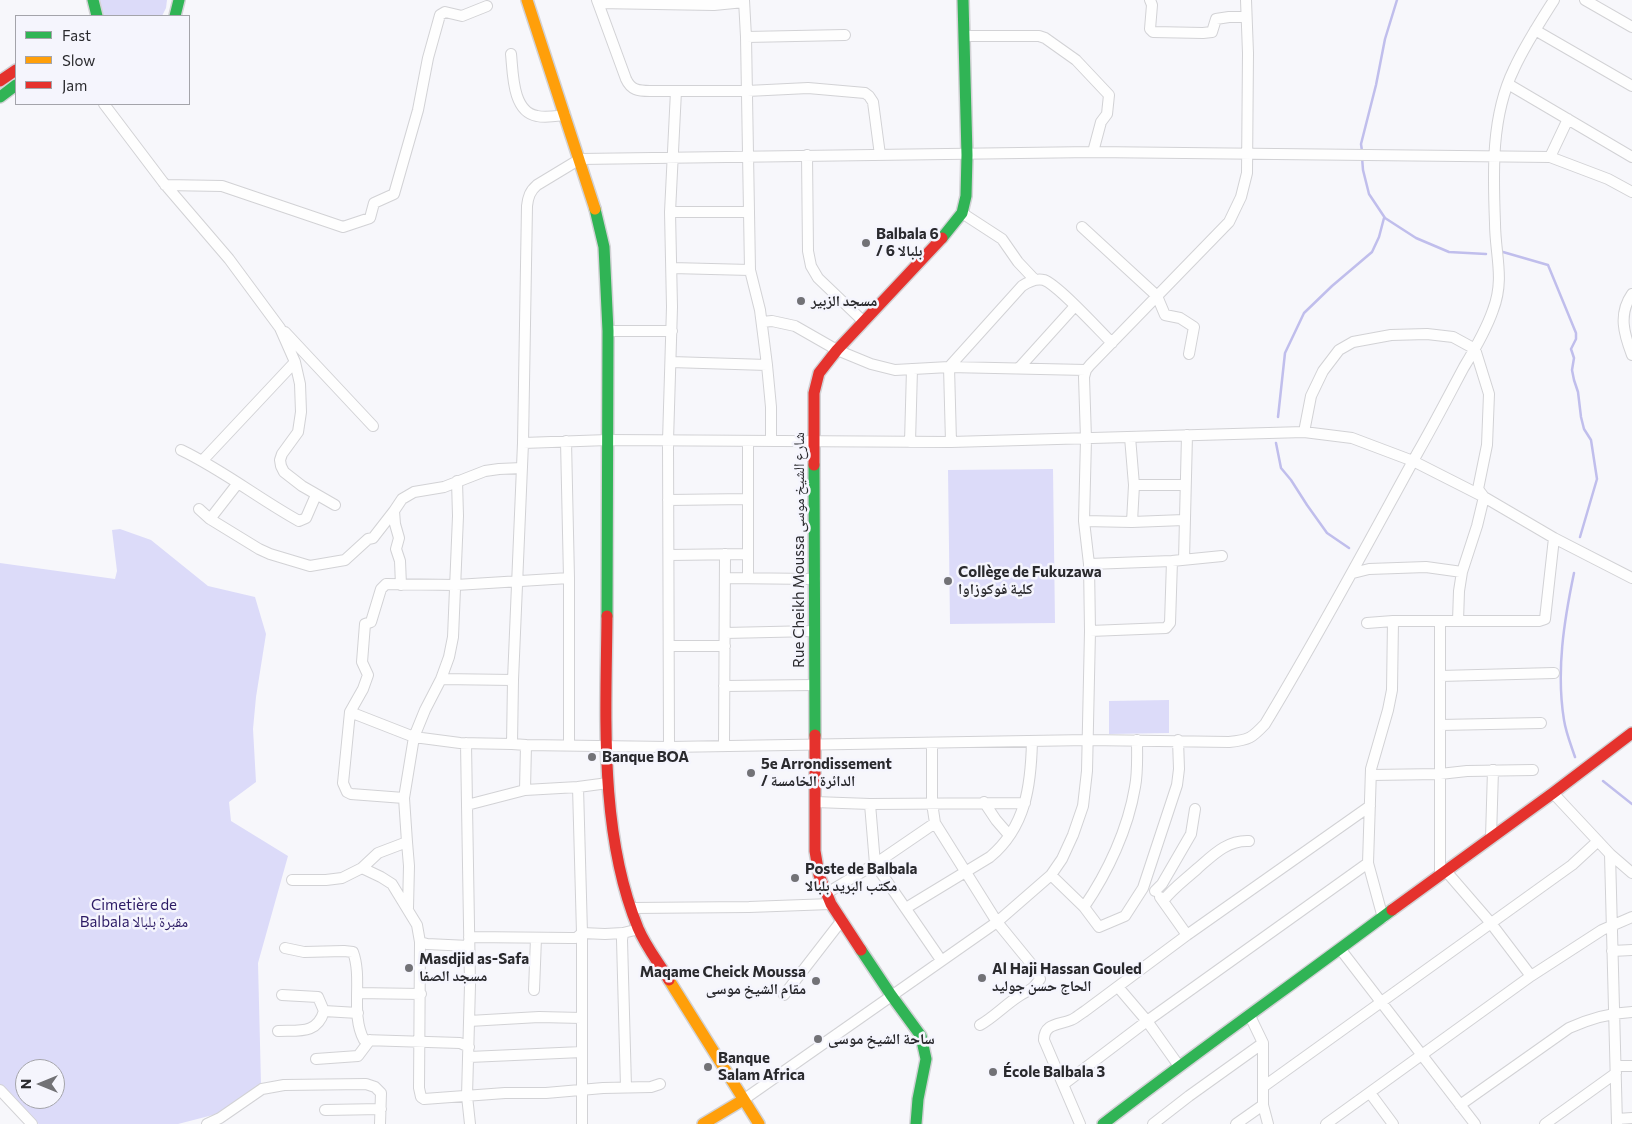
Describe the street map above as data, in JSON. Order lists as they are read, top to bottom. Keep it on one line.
{"streets":{"main road":["Rue Cheikh Moussa شارع الشيخ موسى"]},"parks":["Cimetière de Balbala مقبرة بلبالا"],"places":["Balbala 6 / بلبالا 6","مسجد الزبير","Collège de Fukuzawa كلية فوكوزاوا","Banque BOA","5e Arrondissement / الدائرة الخامسة","Poste de Balbala مكتب البريد بلبالا","Masdjid as-Safa مسجد الصفا","Al Haji Hassan Gouled الحاج حسن جوليد","Maqame Cheick Moussa مقام الشيخ موسى","ساحة الشيخ موسى","Banque Salam Africa","École Balbala 3"],"legend":["Fast","Slow","Jam"],"north":"left"}
